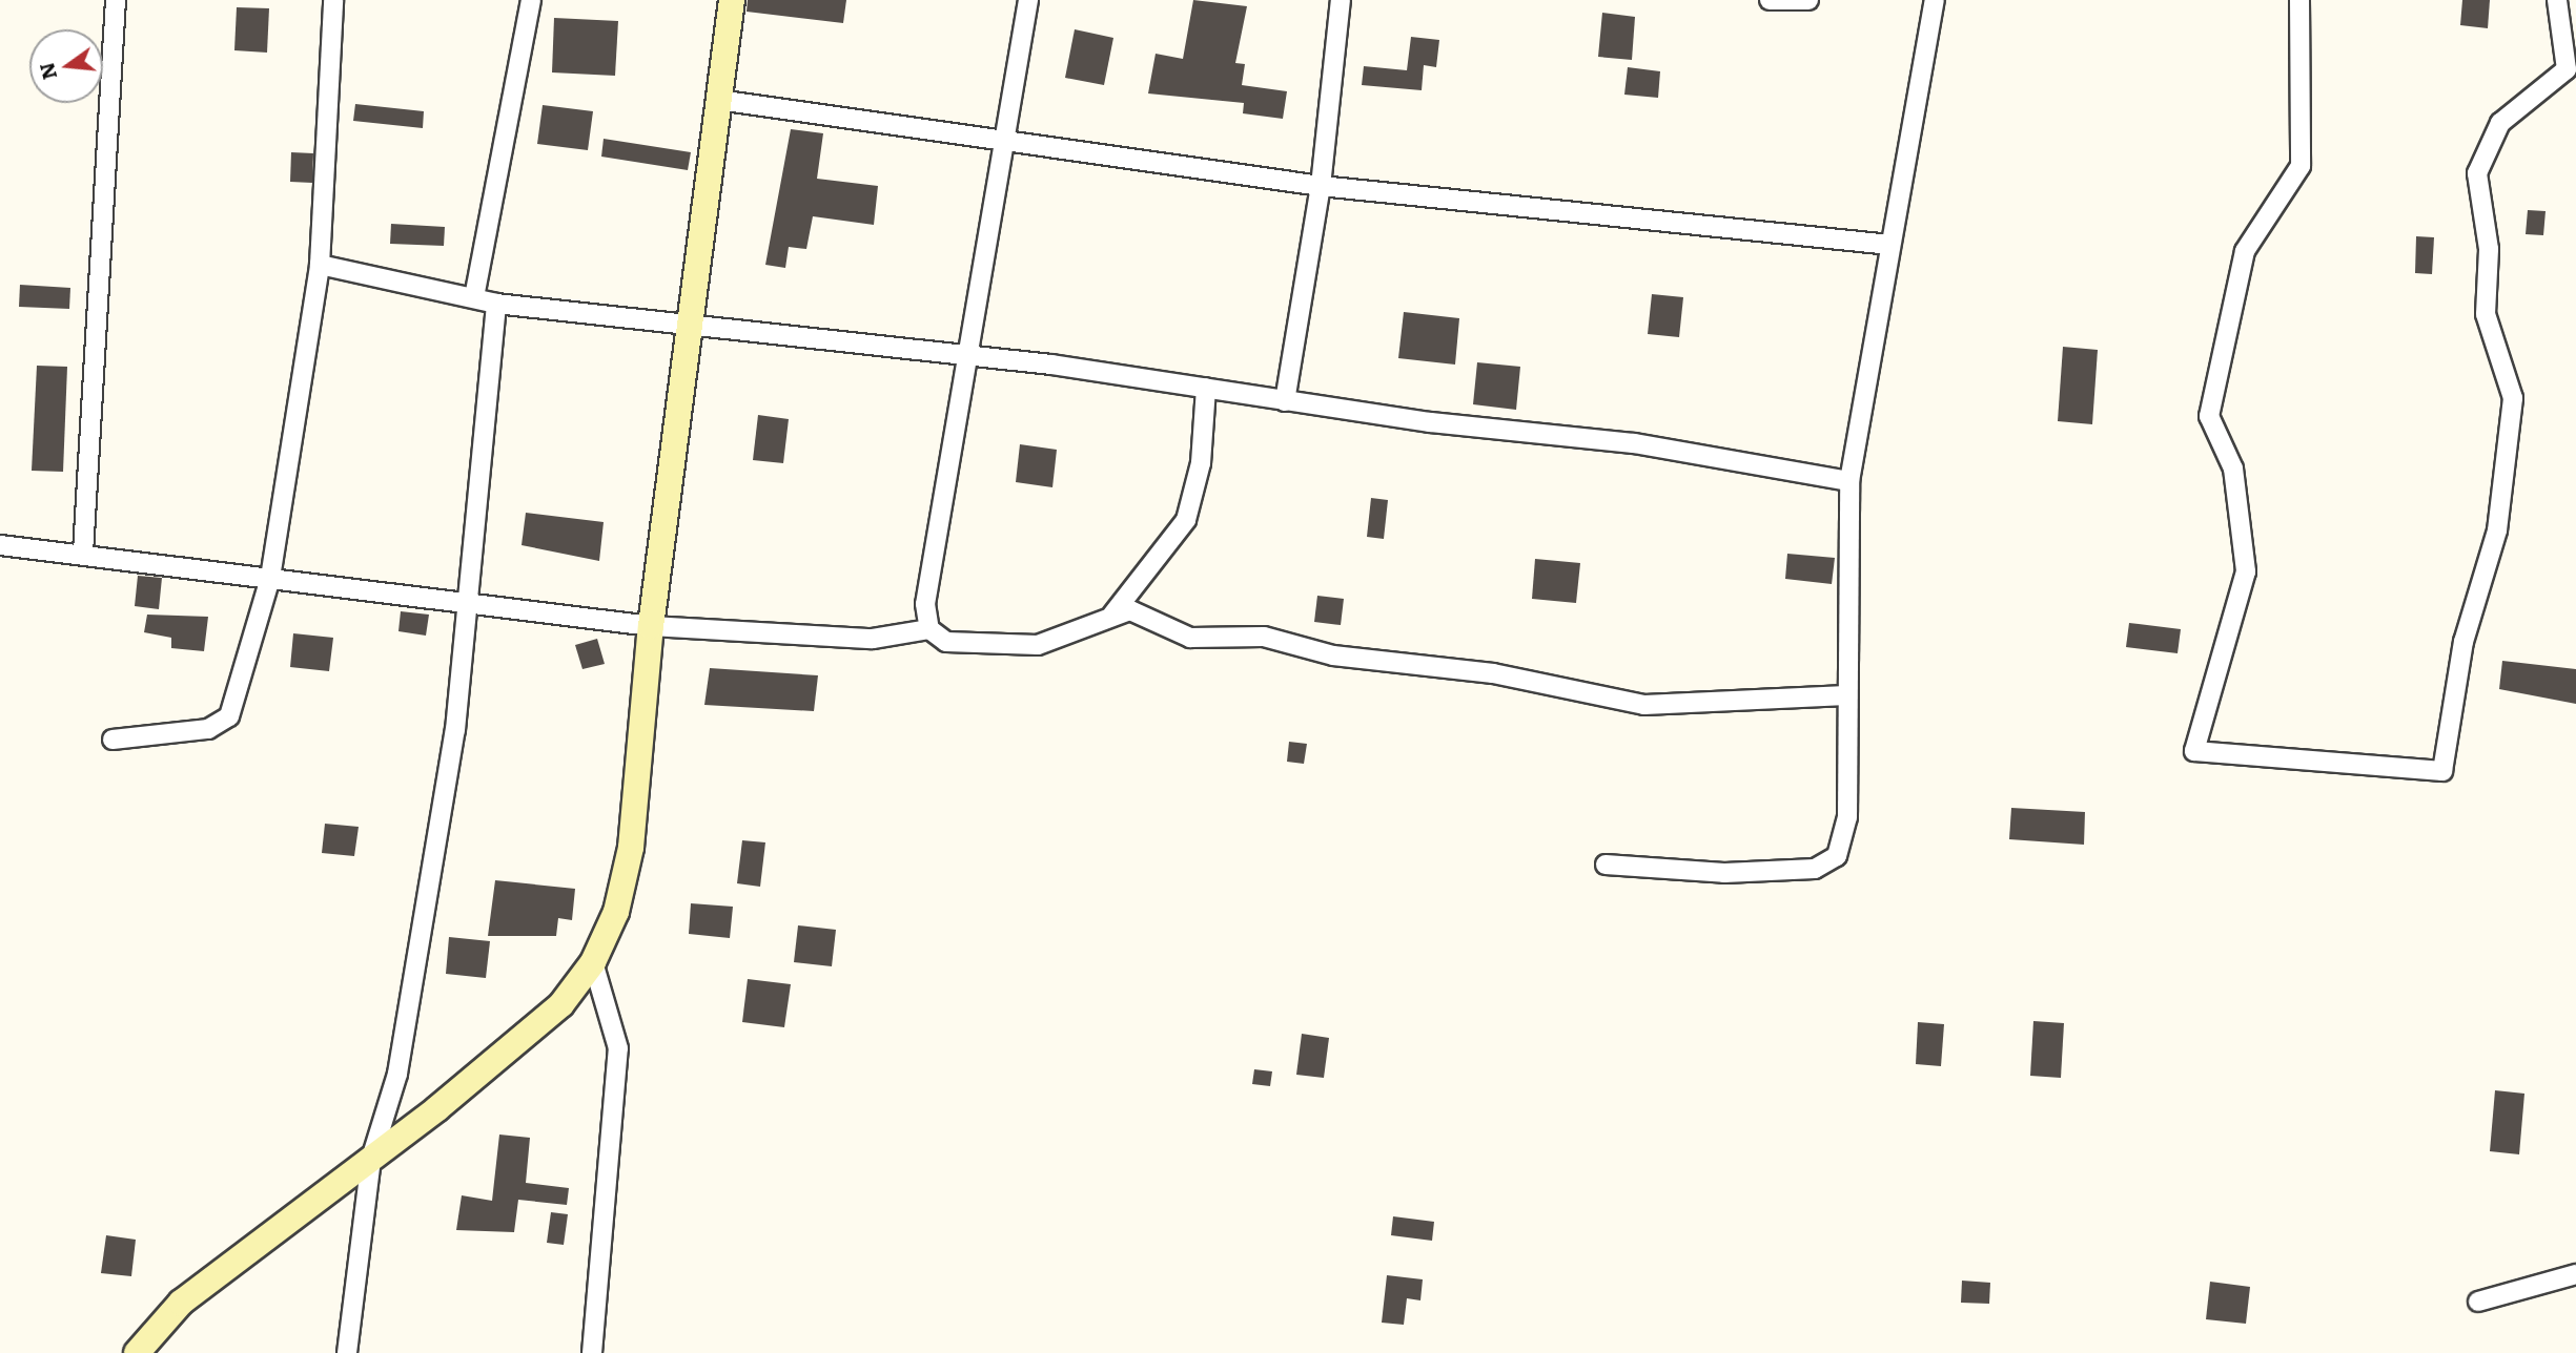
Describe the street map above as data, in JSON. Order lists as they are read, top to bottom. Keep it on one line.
{"north":"left"}
